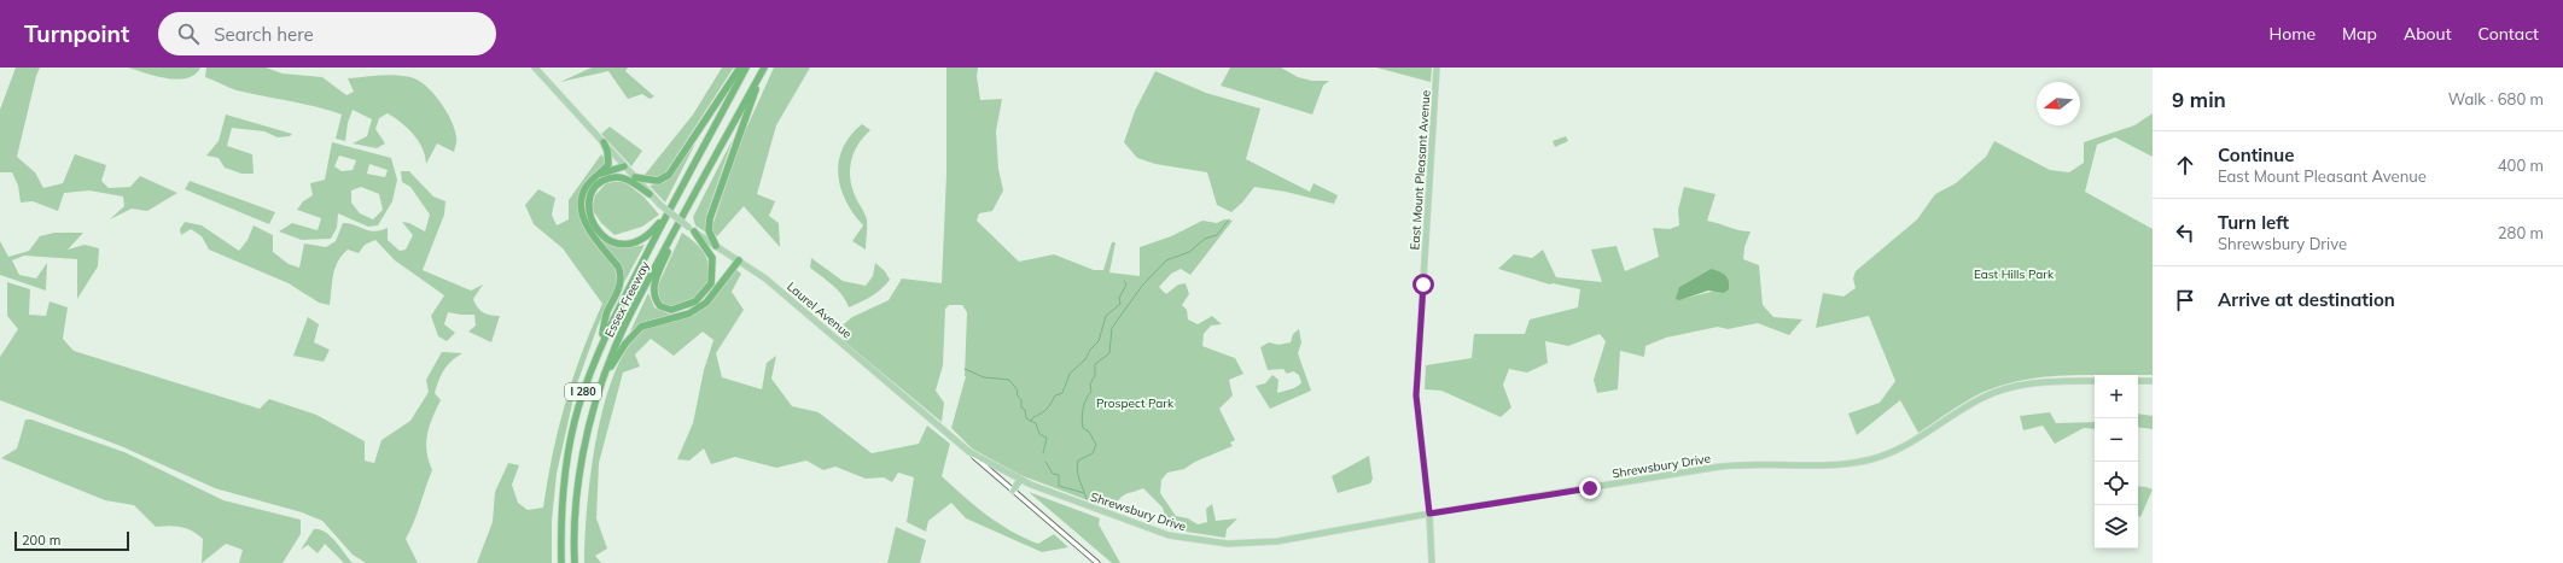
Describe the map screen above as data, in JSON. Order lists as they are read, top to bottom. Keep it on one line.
{"streets":{"highway":["Essex Freeway","I 280"],"main road":["East Mount Pleasant Avenue","Laurel Avenue","Shrewsbury Drive"]},"crossings":[["East Mount Pleasant Avenue","Shrewsbury Drive"],["Laurel Avenue","Shrewsbury Drive"]],"parks":["East Hills Park","Prospect Park"],"scale_bar":"200 m","north":"left","page":{"header":"Turnpoint","search":"Search here","nav":["Home","Map","About","Contact"],"heading":["9 min","Walk · 680 m"],"list":[["Continue","East Mount Pleasant Avenue","400 m"],["Turn left","Shrewsbury Drive","280 m"],"Arrive at destination"],"map_buttons":["+","−"],"scale":"200 m"}}
